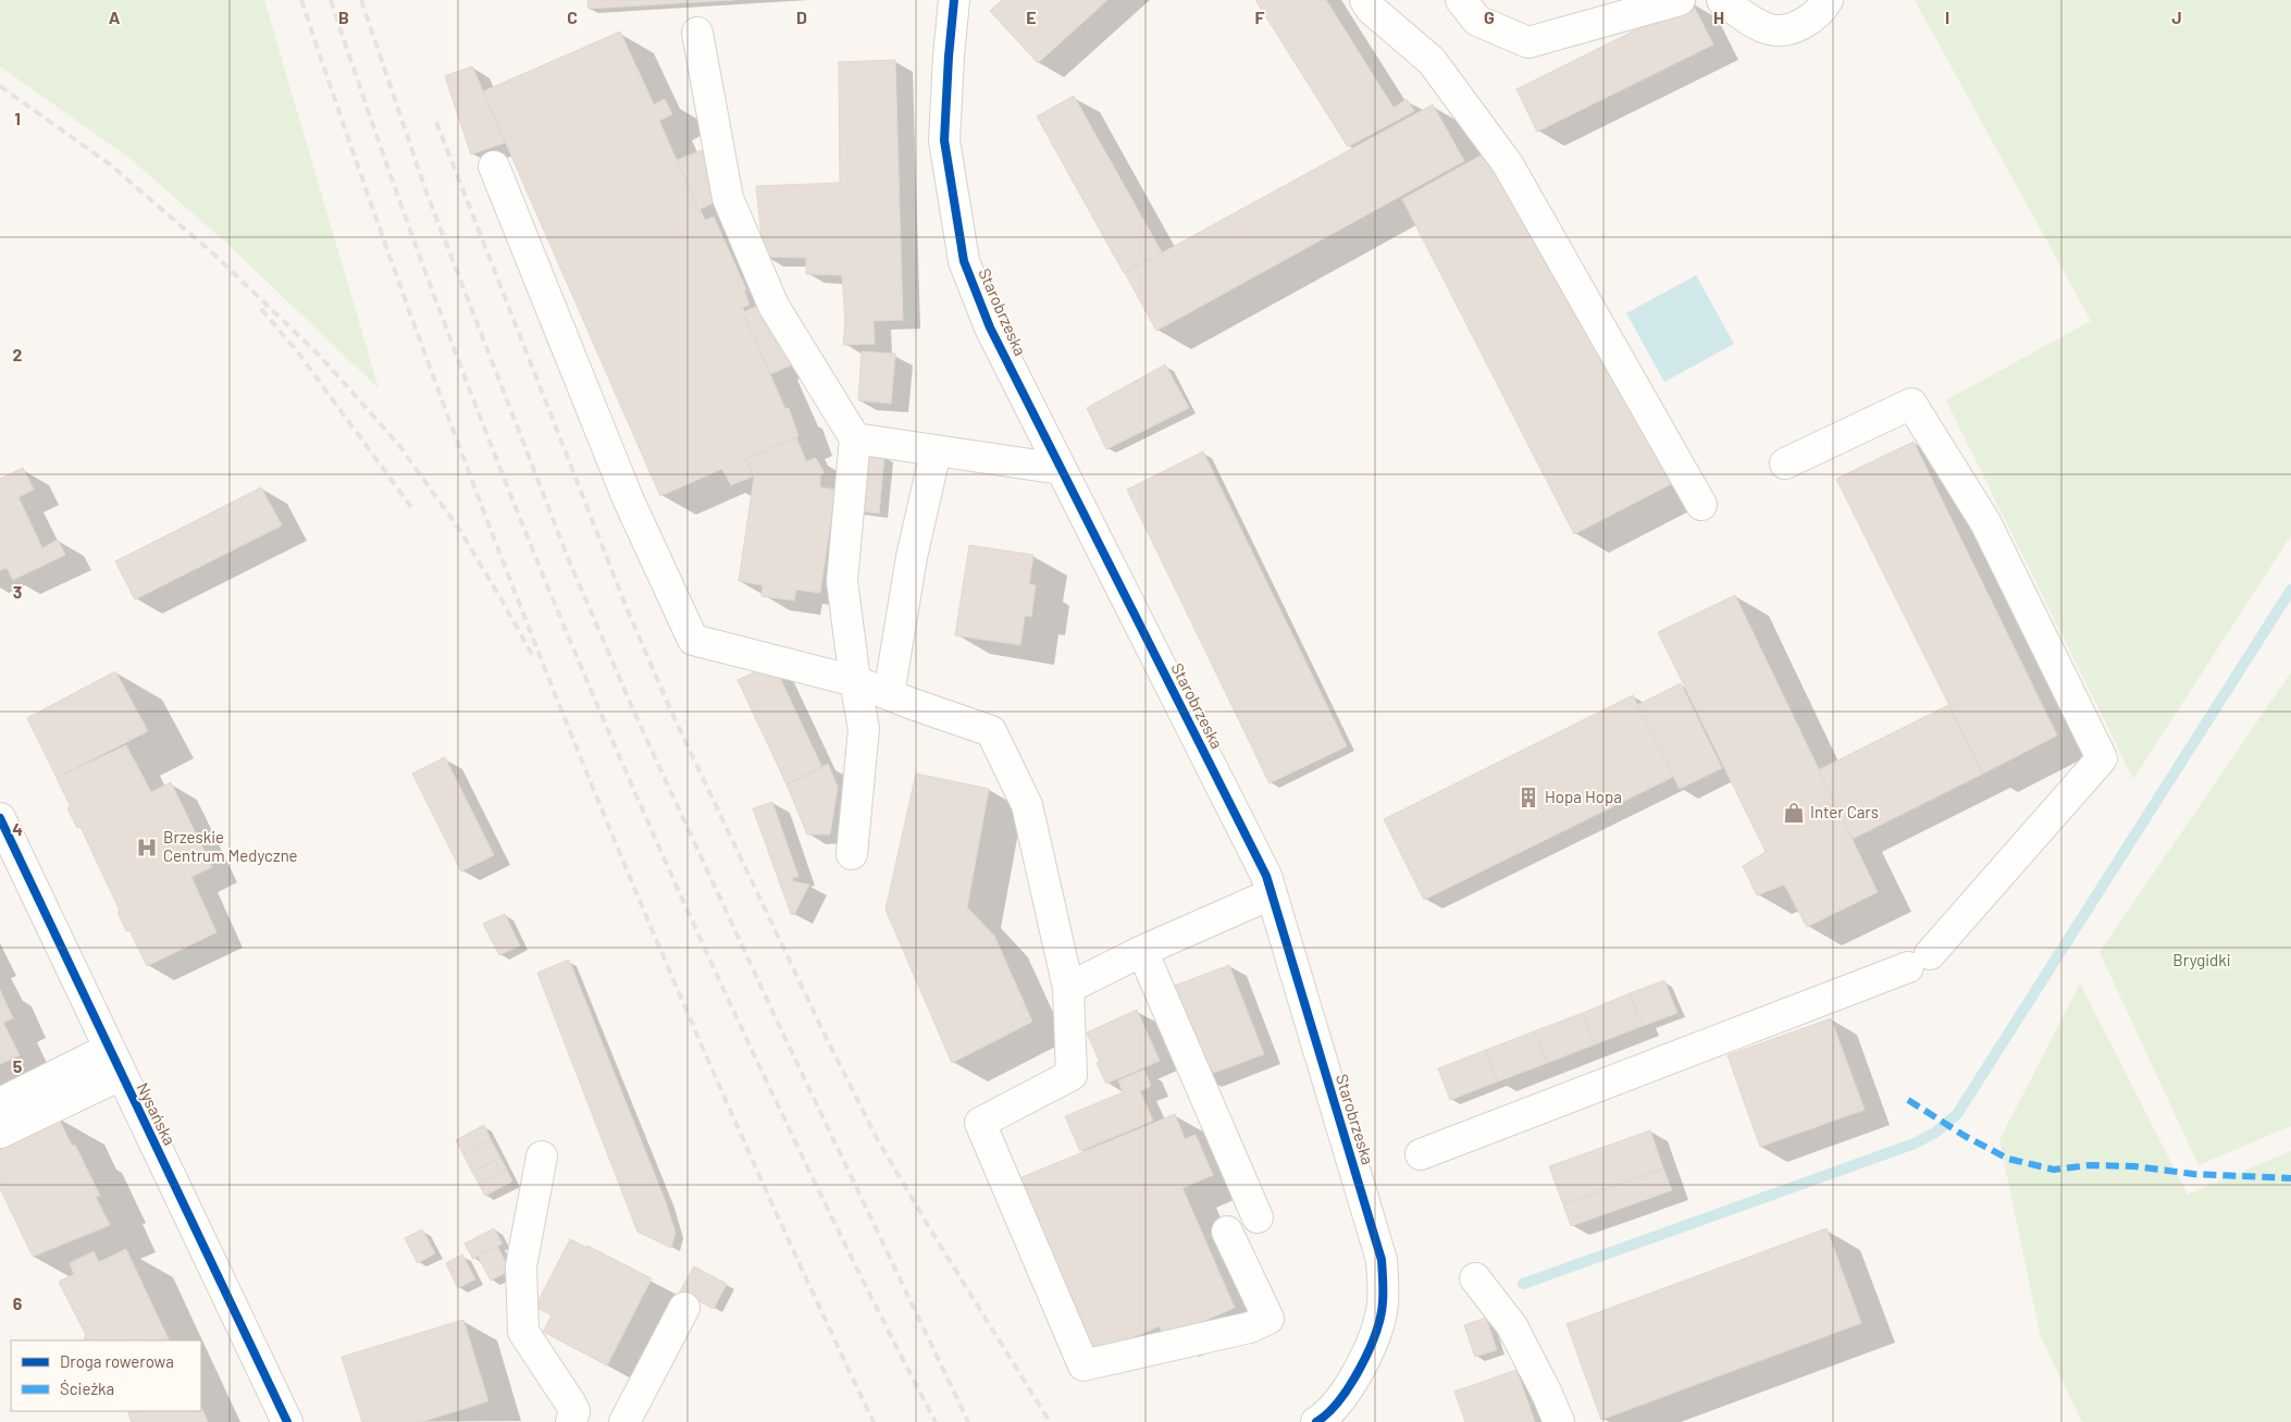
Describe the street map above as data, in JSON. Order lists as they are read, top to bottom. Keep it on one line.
{"streets":{"street":["Starobrzeska","Nysańska"]},"parks":["Brygidki"],"places":{"building":["Hopa Hopa"],"shop":["Inter Cars"],"hospital":["Brzeskie Centrum Medyczne"]},"legend":["Droga rowerowa","Ścieżka"],"grid":{"columns":["A","B","C","D","E","F","G","H","I","J"],"rows":["1","2","3","4","5","6"]}}
